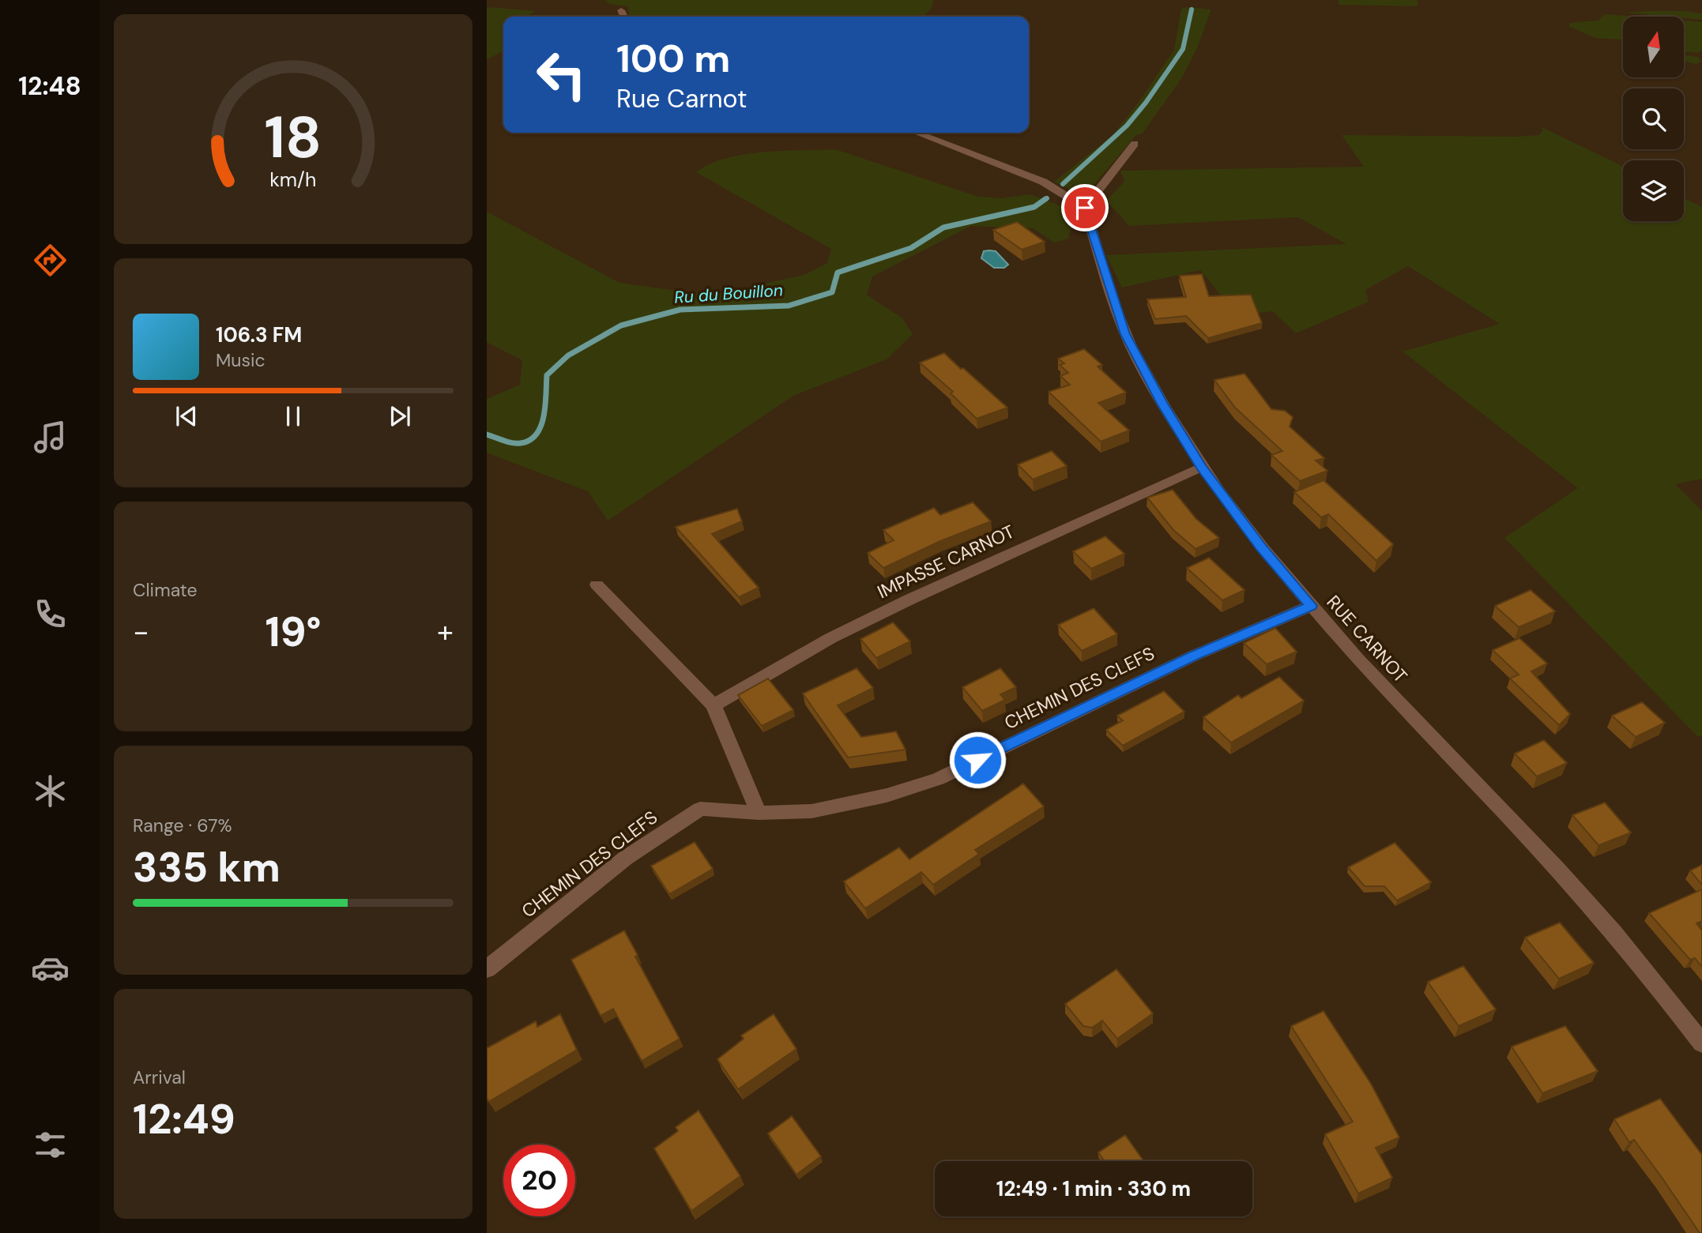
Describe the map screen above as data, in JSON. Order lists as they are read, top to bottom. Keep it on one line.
{"streets":{"street":["IMPASSE CARNOT","RUE CARNOT","CHEMIN DES CLEFS"]},"crossings":[["IMPASSE CARNOT","RUE CARNOT"],["RUE CARNOT","CHEMIN DES CLEFS"]],"water":["Ru du Bouillon"],"north":"top","page":{"tabs":"12:48","turn":["100 m","Rue Carnot"],"song":["106.3 FM","Music"],"tile":["Climate",["Range · 67%","335 km"],["Arrival","12:49"]],"heat":["−","19°","+"],"limit":"20","trip":"12:49 · 1 min · 330 m","gauge":["18","km/h"]}}
